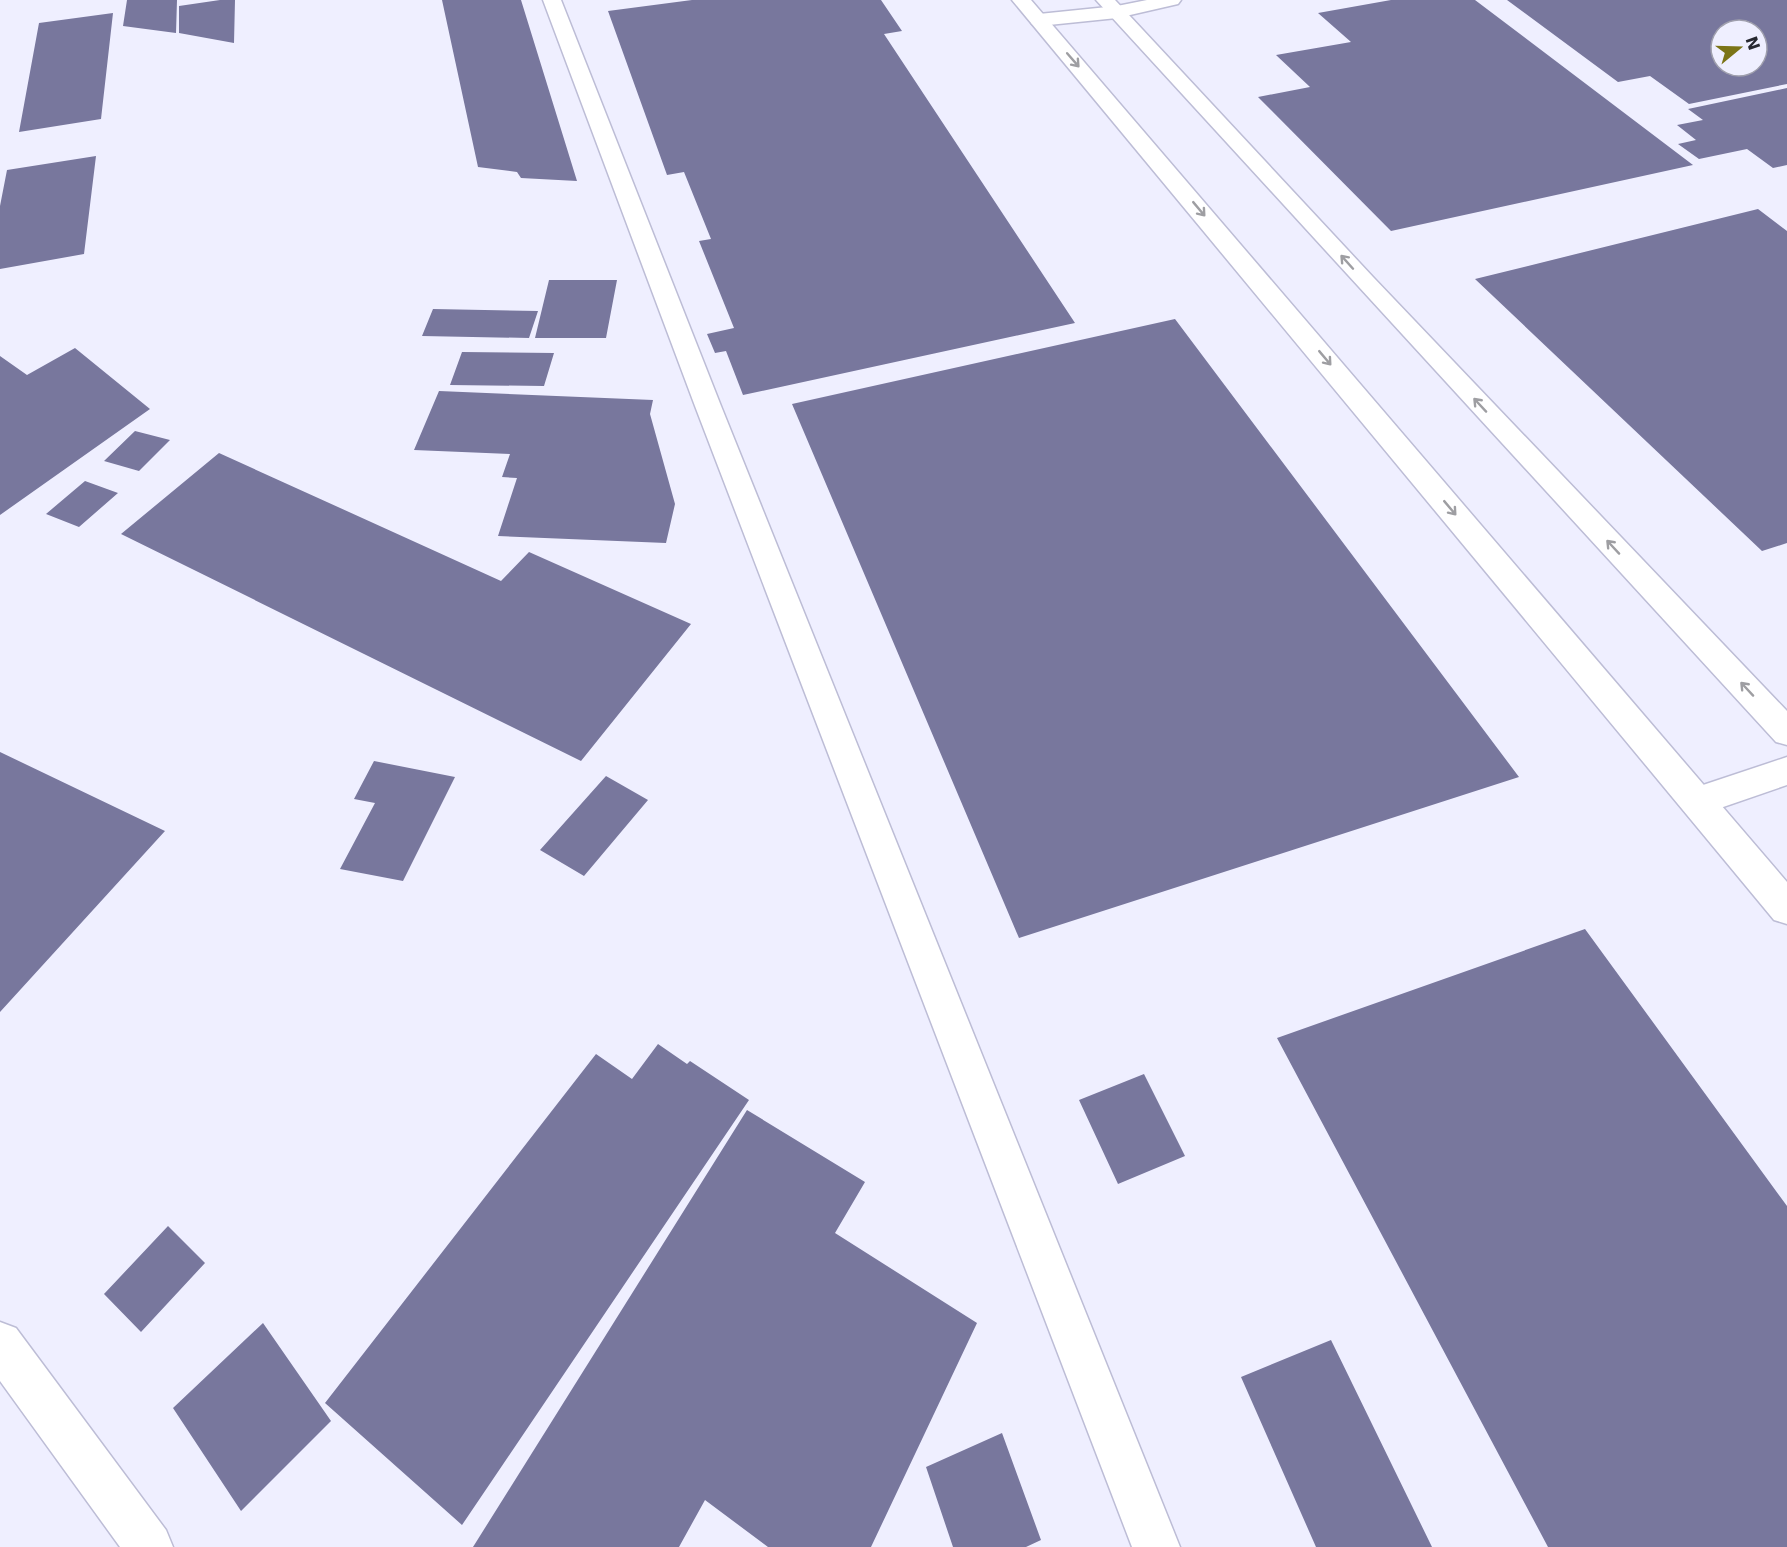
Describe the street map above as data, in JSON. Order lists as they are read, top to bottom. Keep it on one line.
{"north":"right"}
